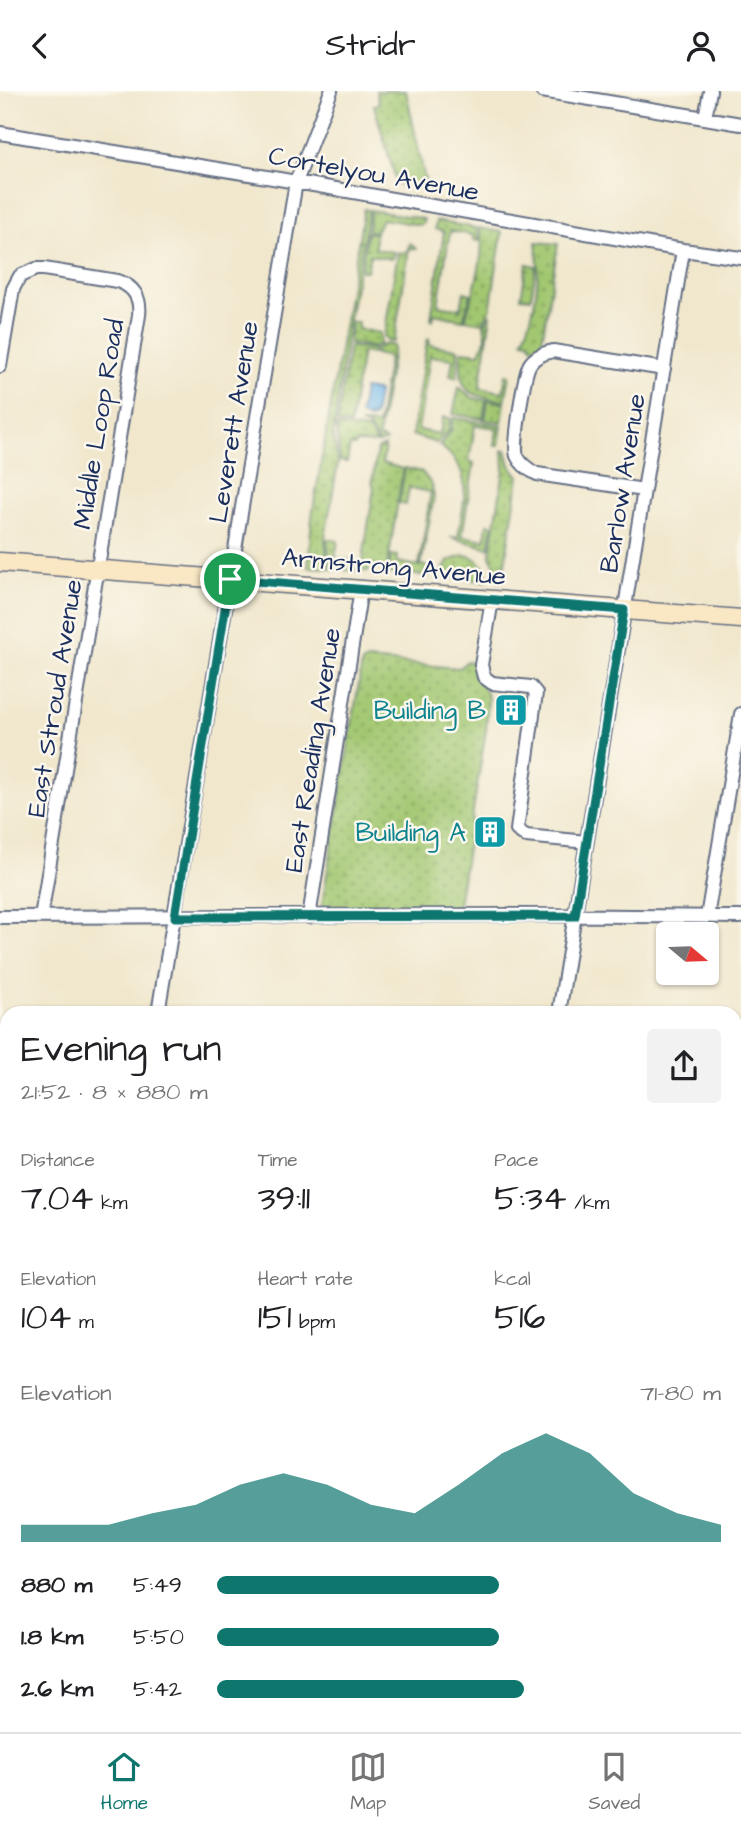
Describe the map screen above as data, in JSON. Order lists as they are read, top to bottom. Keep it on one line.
{"streets":{"street":["Cortelyou Avenue","Leverett Avenue","Middle Loop Road","Barlow Avenue","Armstrong Avenue","East Stroud Avenue","East Reading Avenue"]},"crossings":[["Cortelyou Avenue","Leverett Avenue"],["Cortelyou Avenue","Barlow Avenue"],["Leverett Avenue","Armstrong Avenue"],["Middle Loop Road","Armstrong Avenue"],["Middle Loop Road","East Stroud Avenue"],["Barlow Avenue","Armstrong Avenue"],["Armstrong Avenue","East Stroud Avenue"],["Armstrong Avenue","East Reading Avenue"]],"places":{"building":["Building B","Building A"]},"north":"right","page":{"header":"Stridr","heading":["Evening run","21:52 · 8 × 880 m"],"stats":[["Distance","7.04 km"],["Time","39:11"],["Pace","5:34 /km"],["Elevation","104 m"],["Heart rate","151 bpm"],["kcal","516"]],"chart":["Elevation","71–80 m"],"list":[{"name":"880 m","note":"5:49"},{"name":"1.8 km","note":"5:50"},{"name":"2.6 km","note":"5:42"}],"tabs":["Home","Map","Saved"]}}
